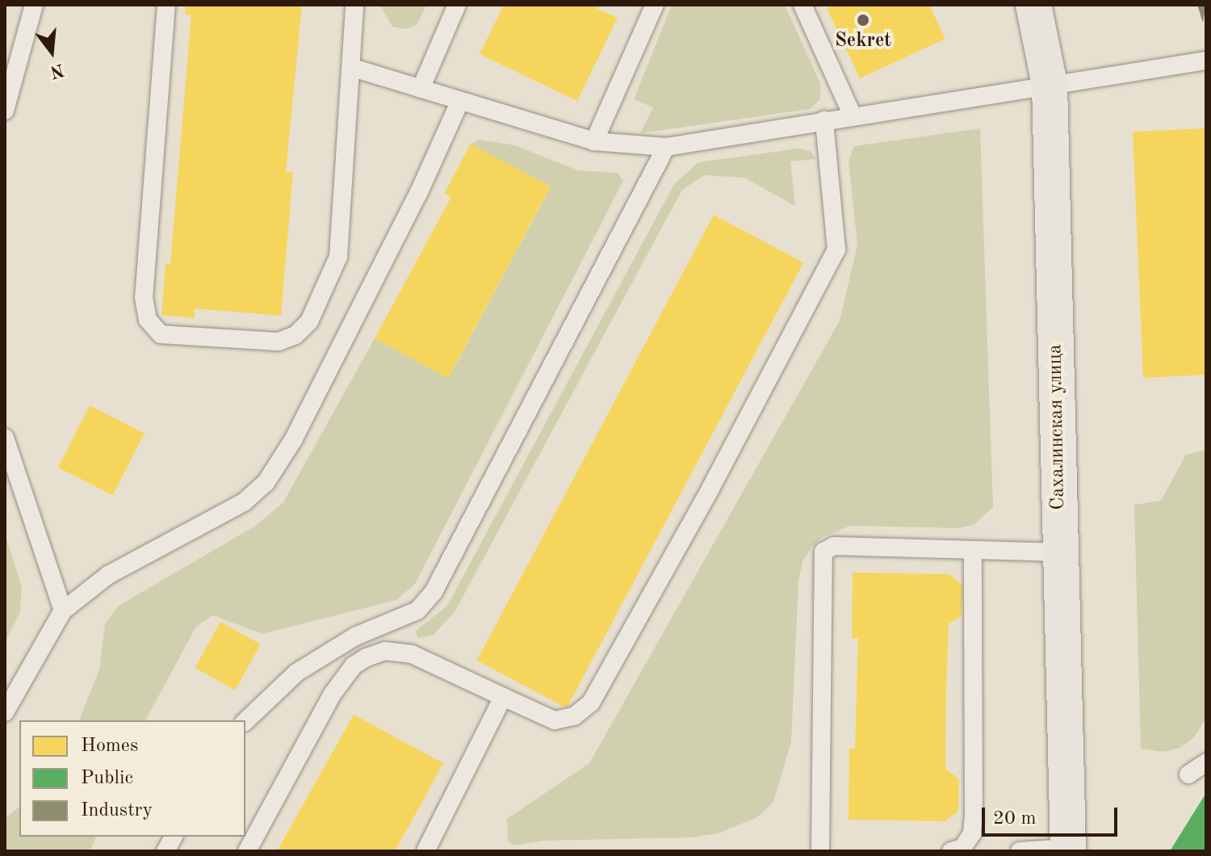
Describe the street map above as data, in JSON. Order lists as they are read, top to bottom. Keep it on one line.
{"streets":{"main road":["Сахалинская улица"]},"places":["Sekret"],"legend":["Homes","Public","Industry"],"scale_bar":"20 m","north":"bottom"}
